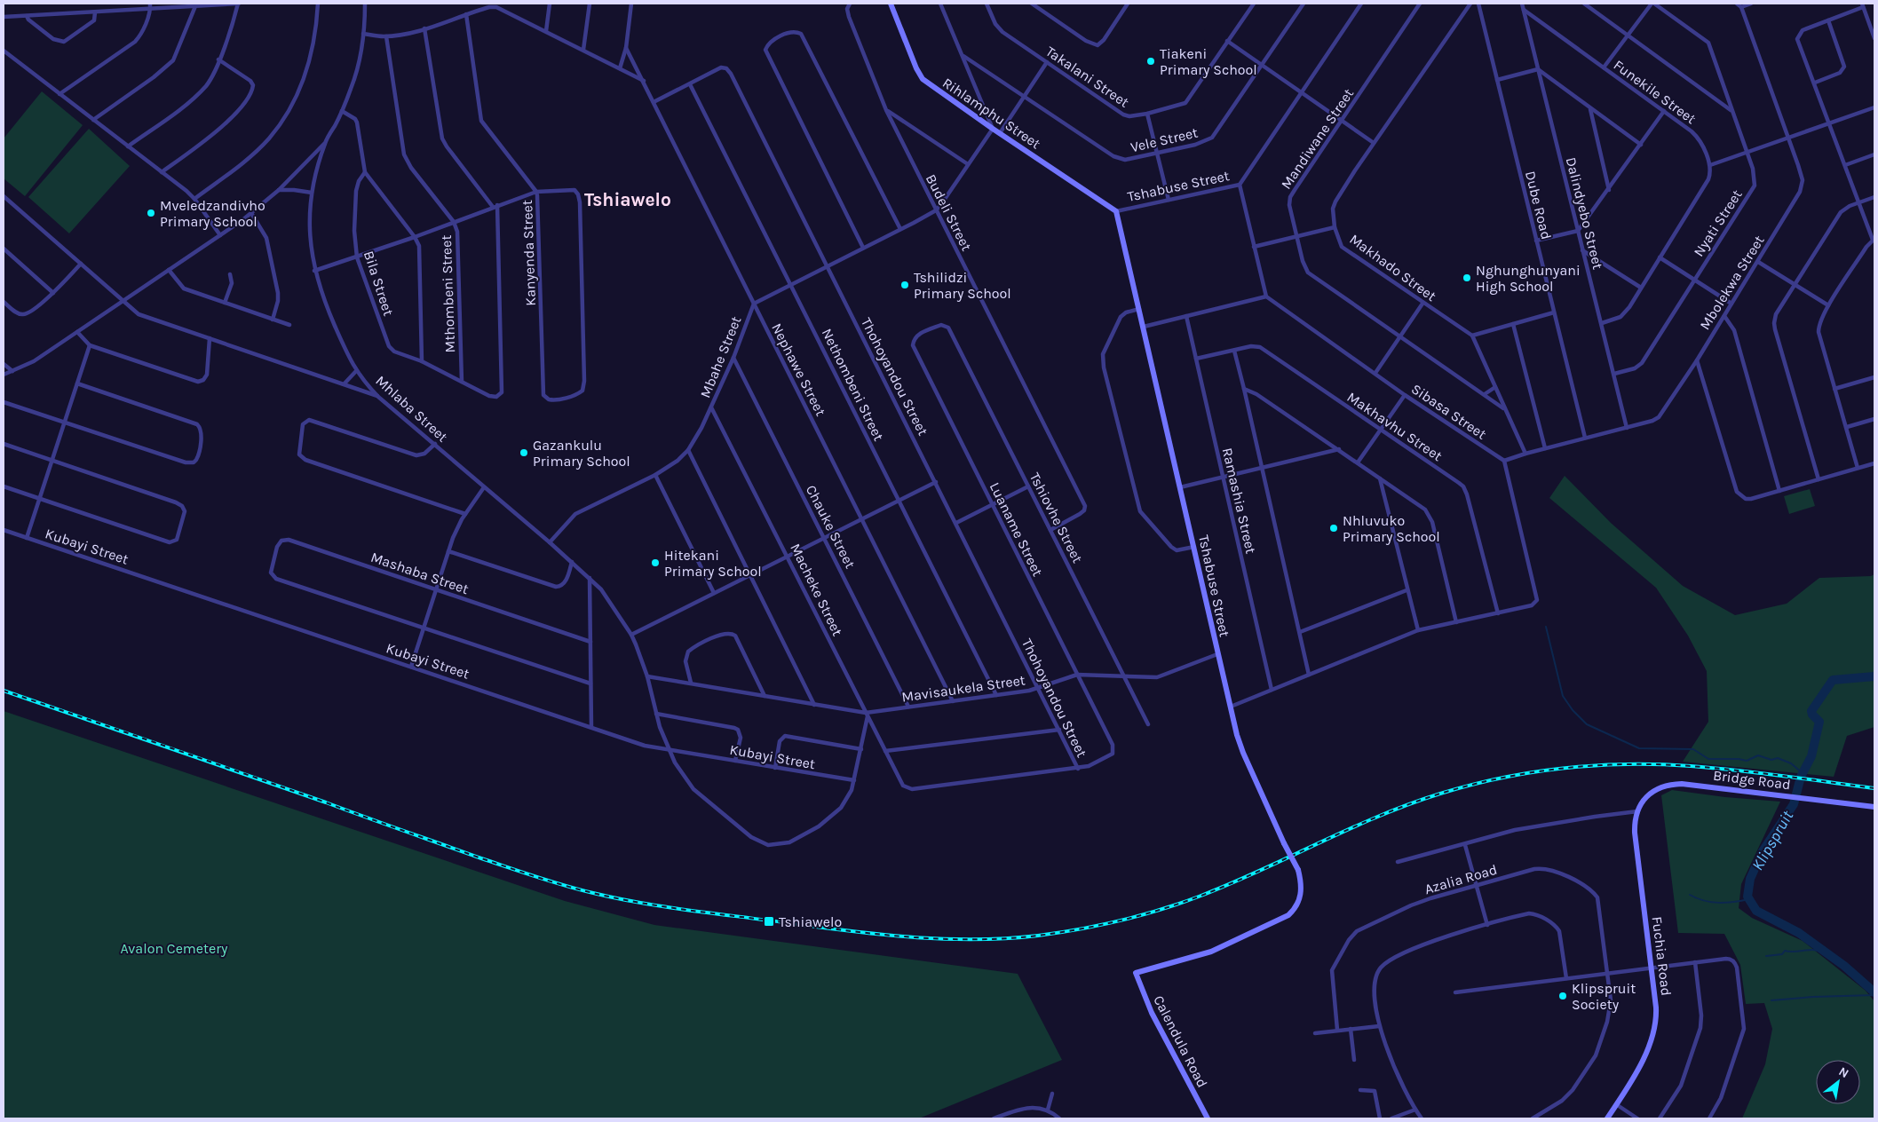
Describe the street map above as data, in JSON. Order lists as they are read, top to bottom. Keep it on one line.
{"streets":{"street":["Takalani Street","Funekile Street","Rihlamphu Street","Mandiwane Street","Vele Street","Tshabuse Street","Dube Road","Budeli Street","Dalindyebo Street","Nyati Street","Kanyenda Street","Makhado Street","Mbolekwa Street","Bila Street","Mthombeni Street","Mbahe Street","Nephawe Street","Thohoyandou Street","Nethombeni Street","Mhlaba Street","Sibasa Street","Makhavhu Street","Ramashia Street","Tshiovhe Street","Chauke Street","Luaname Street","Kubayi Street","Mashaba Street","Macheke Street","Mavisaukela Street","Bridge Road","Azalia Road","Fuchia Road","Calendula Road"]},"crossings":[["Funekile Street","Dalindyebo Street"],["Rihlamphu Street","Tshabuse Street"],["Tshabuse Street","Mavisaukela Street"],["Tshabuse Street","Calendula Road"],["Dube Road","Mbolekwa Street"],["Budeli Street","Mbahe Street"],["Budeli Street","Tshiovhe Street"],["Dalindyebo Street","Nyati Street"],["Dalindyebo Street","Mbolekwa Street"],["Mbolekwa Street","Sibasa Street"],["Bila Street","Mthombeni Street"],["Mbahe Street","Nephawe Street"],["Mbahe Street","Thohoyandou Street"],["Mbahe Street","Nethombeni Street"],["Mbahe Street","Mhlaba Street"],["Mbahe Street","Chauke Street"],["Mbahe Street","Macheke Street"],["Nephawe Street","Thohoyandou Street"],["Nephawe Street","Mavisaukela Street"],["Thohoyandou Street","Nethombeni Street"],["Thohoyandou Street","Luaname Street"],["Thohoyandou Street","Macheke Street"],["Thohoyandou Street","Mavisaukela Street"],["Nethombeni Street","Mavisaukela Street"],["Mhlaba Street","Kubayi Street"],["Mhlaba Street","Macheke Street"],["Mhlaba Street","Mavisaukela Street"],["Makhavhu Street","Ramashia Street"],["Tshiovhe Street","Luaname Street"],["Tshiovhe Street","Mavisaukela Street"],["Chauke Street","Mavisaukela Street"],["Luaname Street","Macheke Street"],["Luaname Street","Mavisaukela Street"],["Macheke Street","Mavisaukela Street"],["Bridge Road","Fuchia Road"]],"districts":["Tshiawelo"],"water":["Klipspruit"],"parks":["Avalon Cemetery"],"places":{"other":["Tiakeni Primary School","Mveledzandivho Primary School","Nghunghunyani High School","Tshilidzi Primary School","Gazankulu Primary School","Nhluvuko Primary School","Hitekani Primary School","Klipspruit Society"],"transit":["Tshiawelo"]},"north":"top right"}
